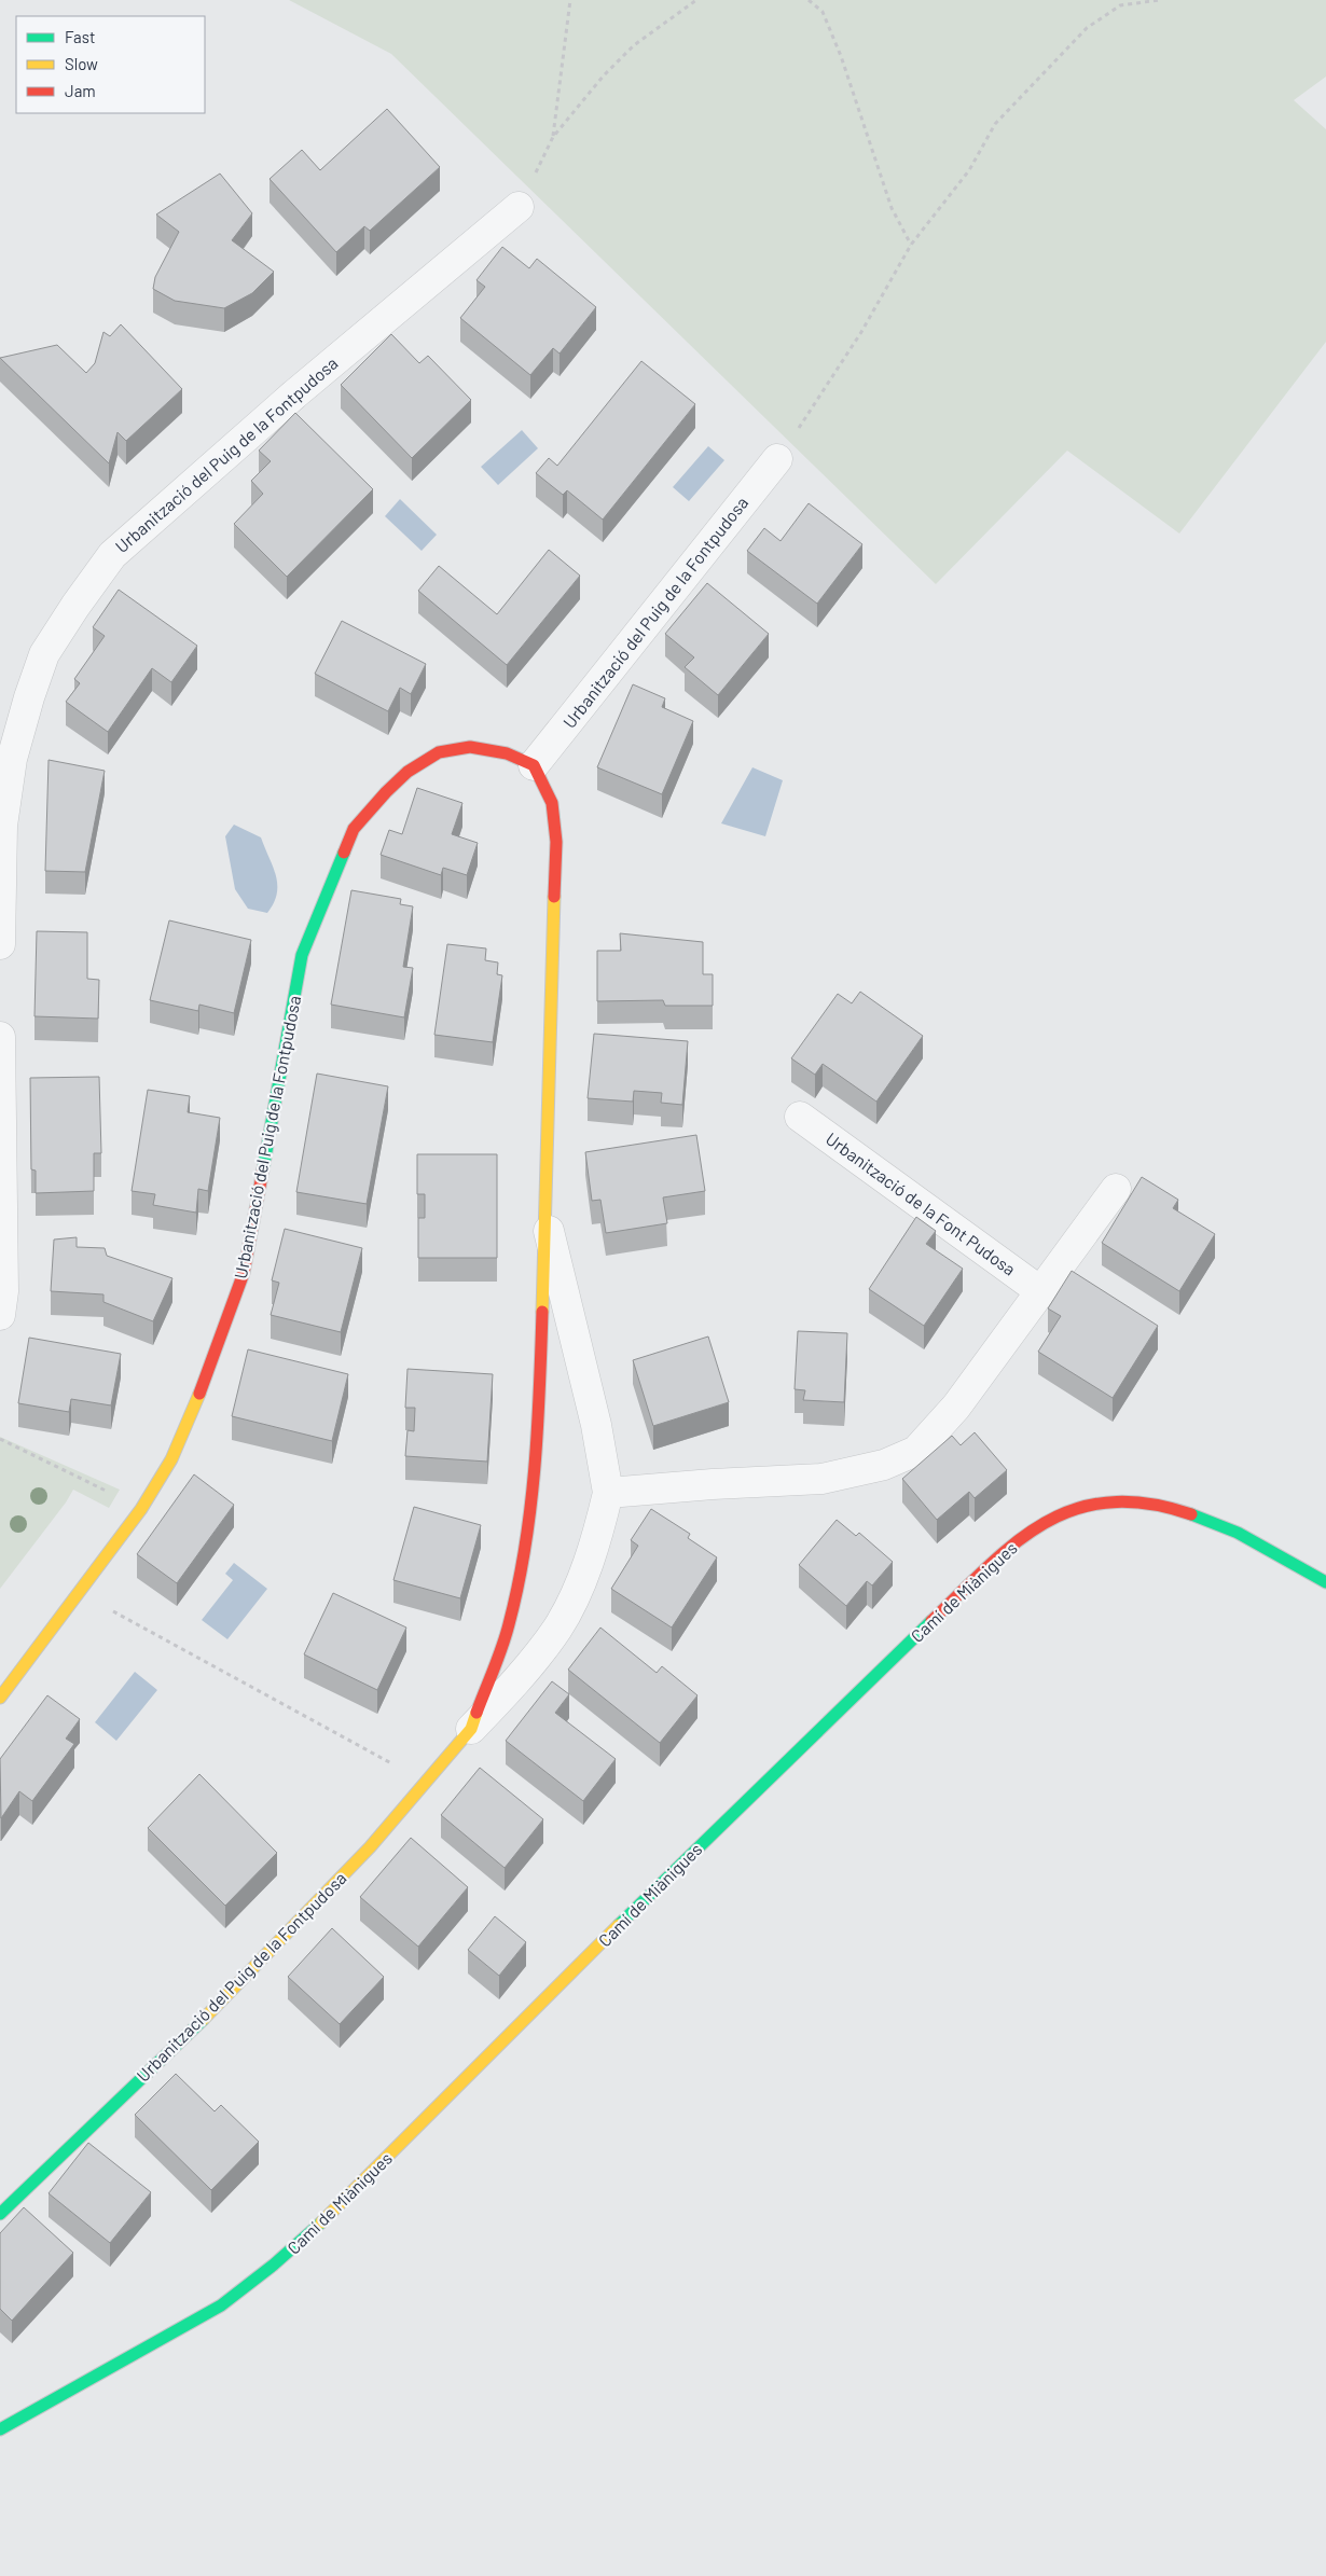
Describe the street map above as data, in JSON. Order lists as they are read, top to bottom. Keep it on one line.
{"streets":{"street":["Urbanització del Puig de la Fontpudosa","Urbanització de la Font Pudosa","Camí de Miànigues"]},"legend":["Fast","Slow","Jam"]}
